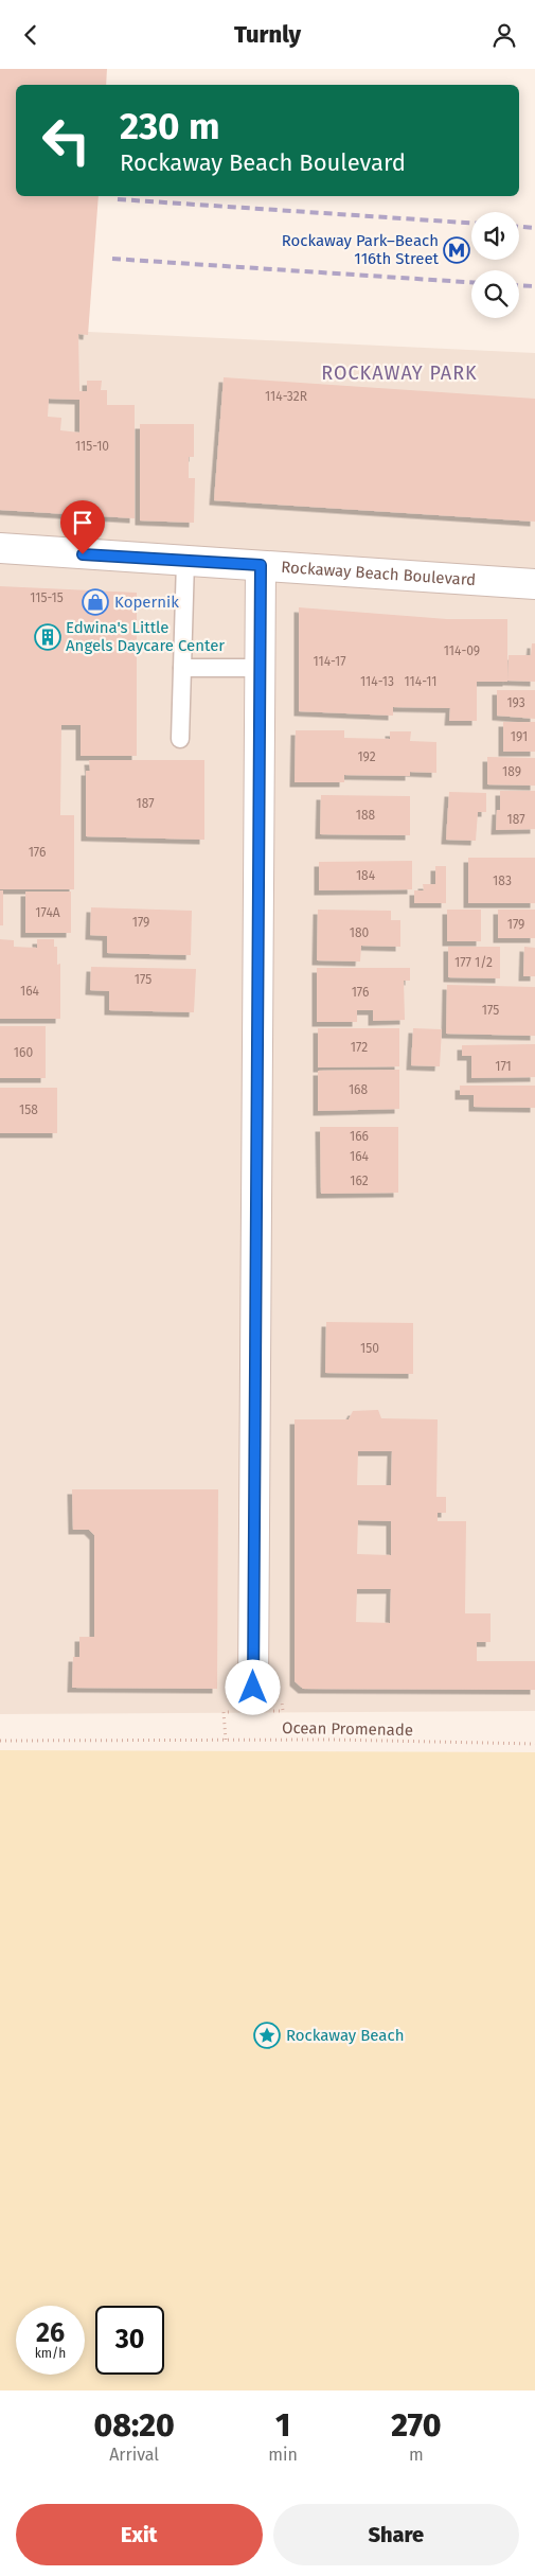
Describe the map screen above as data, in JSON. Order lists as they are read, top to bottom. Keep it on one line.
{"streets":{"street":["Rockaway Beach Boulevard"],"path":["Ocean Promenade"]},"districts":["ROCKAWAY PARK"],"places":{"metro station":["Rockaway Park–Beach 116th Street"],"shop":["Kopernik"],"building":["Edwina's Little Angels Daycare Center"],"place":["Rockaway Beach"]},"house_numbers":["114-32R","115-10","115-15","114-09","114-17","114-13","114-11","193","191","192","189","187","188","187","176","184","183","174A","179","179","180","177 1/2","175","164","176","175","172","160","171","168","158","166","164","162","150"],"page":{"header":"Turnly","turn":["230 m","Rockaway Beach Boulevard"],"speed":"26 km/h","limit":"30","eta":["08:20","Arrival","1","min","270","m"],"buttons":["Exit","Share"]}}
